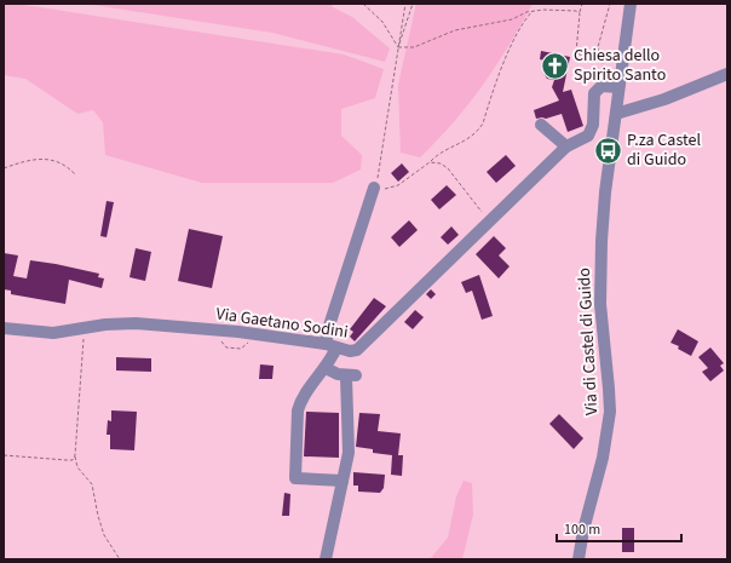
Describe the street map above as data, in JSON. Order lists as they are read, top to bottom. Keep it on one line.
{"streets":{"street":["Via Gaetano Sodini","Via di Castel di Guido"]},"places":{"church":["Chiesa dello Spirito Santo"],"bus stop":["P.za Castel di Guido"]},"scale_bar":"100 m"}
